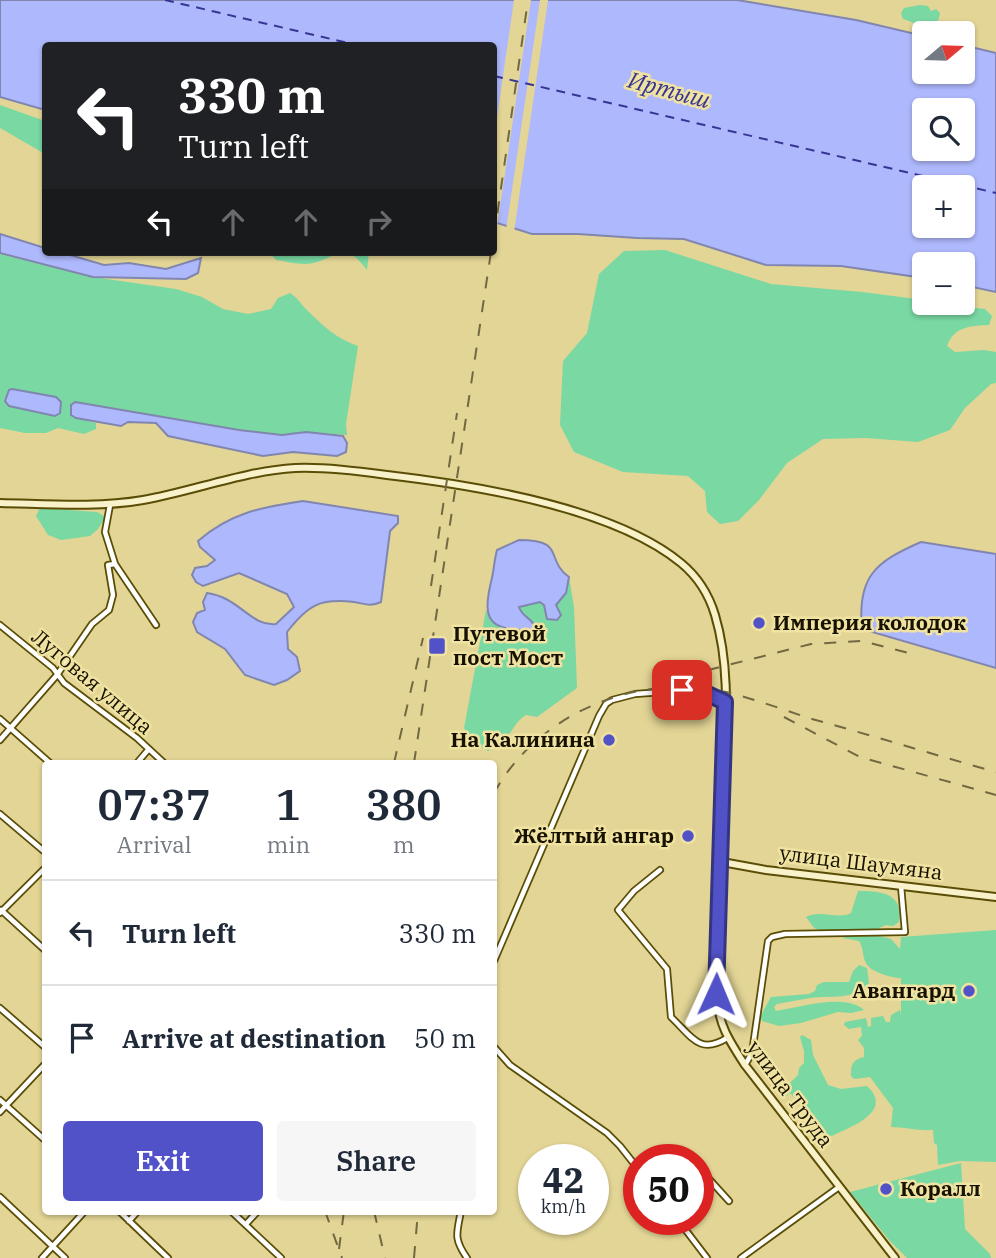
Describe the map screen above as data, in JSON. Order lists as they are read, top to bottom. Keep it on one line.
{"streets":{"main road":["улица Шаумяна","улица Труда"],"street":["Луговая улица"]},"water":["Иртыш"],"places":{"other":["Империя колодок","На Калинина","Жёлтый ангар","Авангард","Коралл"],"transit":["Путевой пост Мост"]},"north":"right","page":{"map_buttons":["+","−"],"turn":["330 m","Turn left"],"eta":["07:37","Arrival","1","min","380","m"],"list":[{"name":"Turn left","value":"330 m"},{"name":"Arrive at destination","value":"50 m"}],"buttons":["Exit","Share"],"speed":"42 km/h","limit":"50"}}
